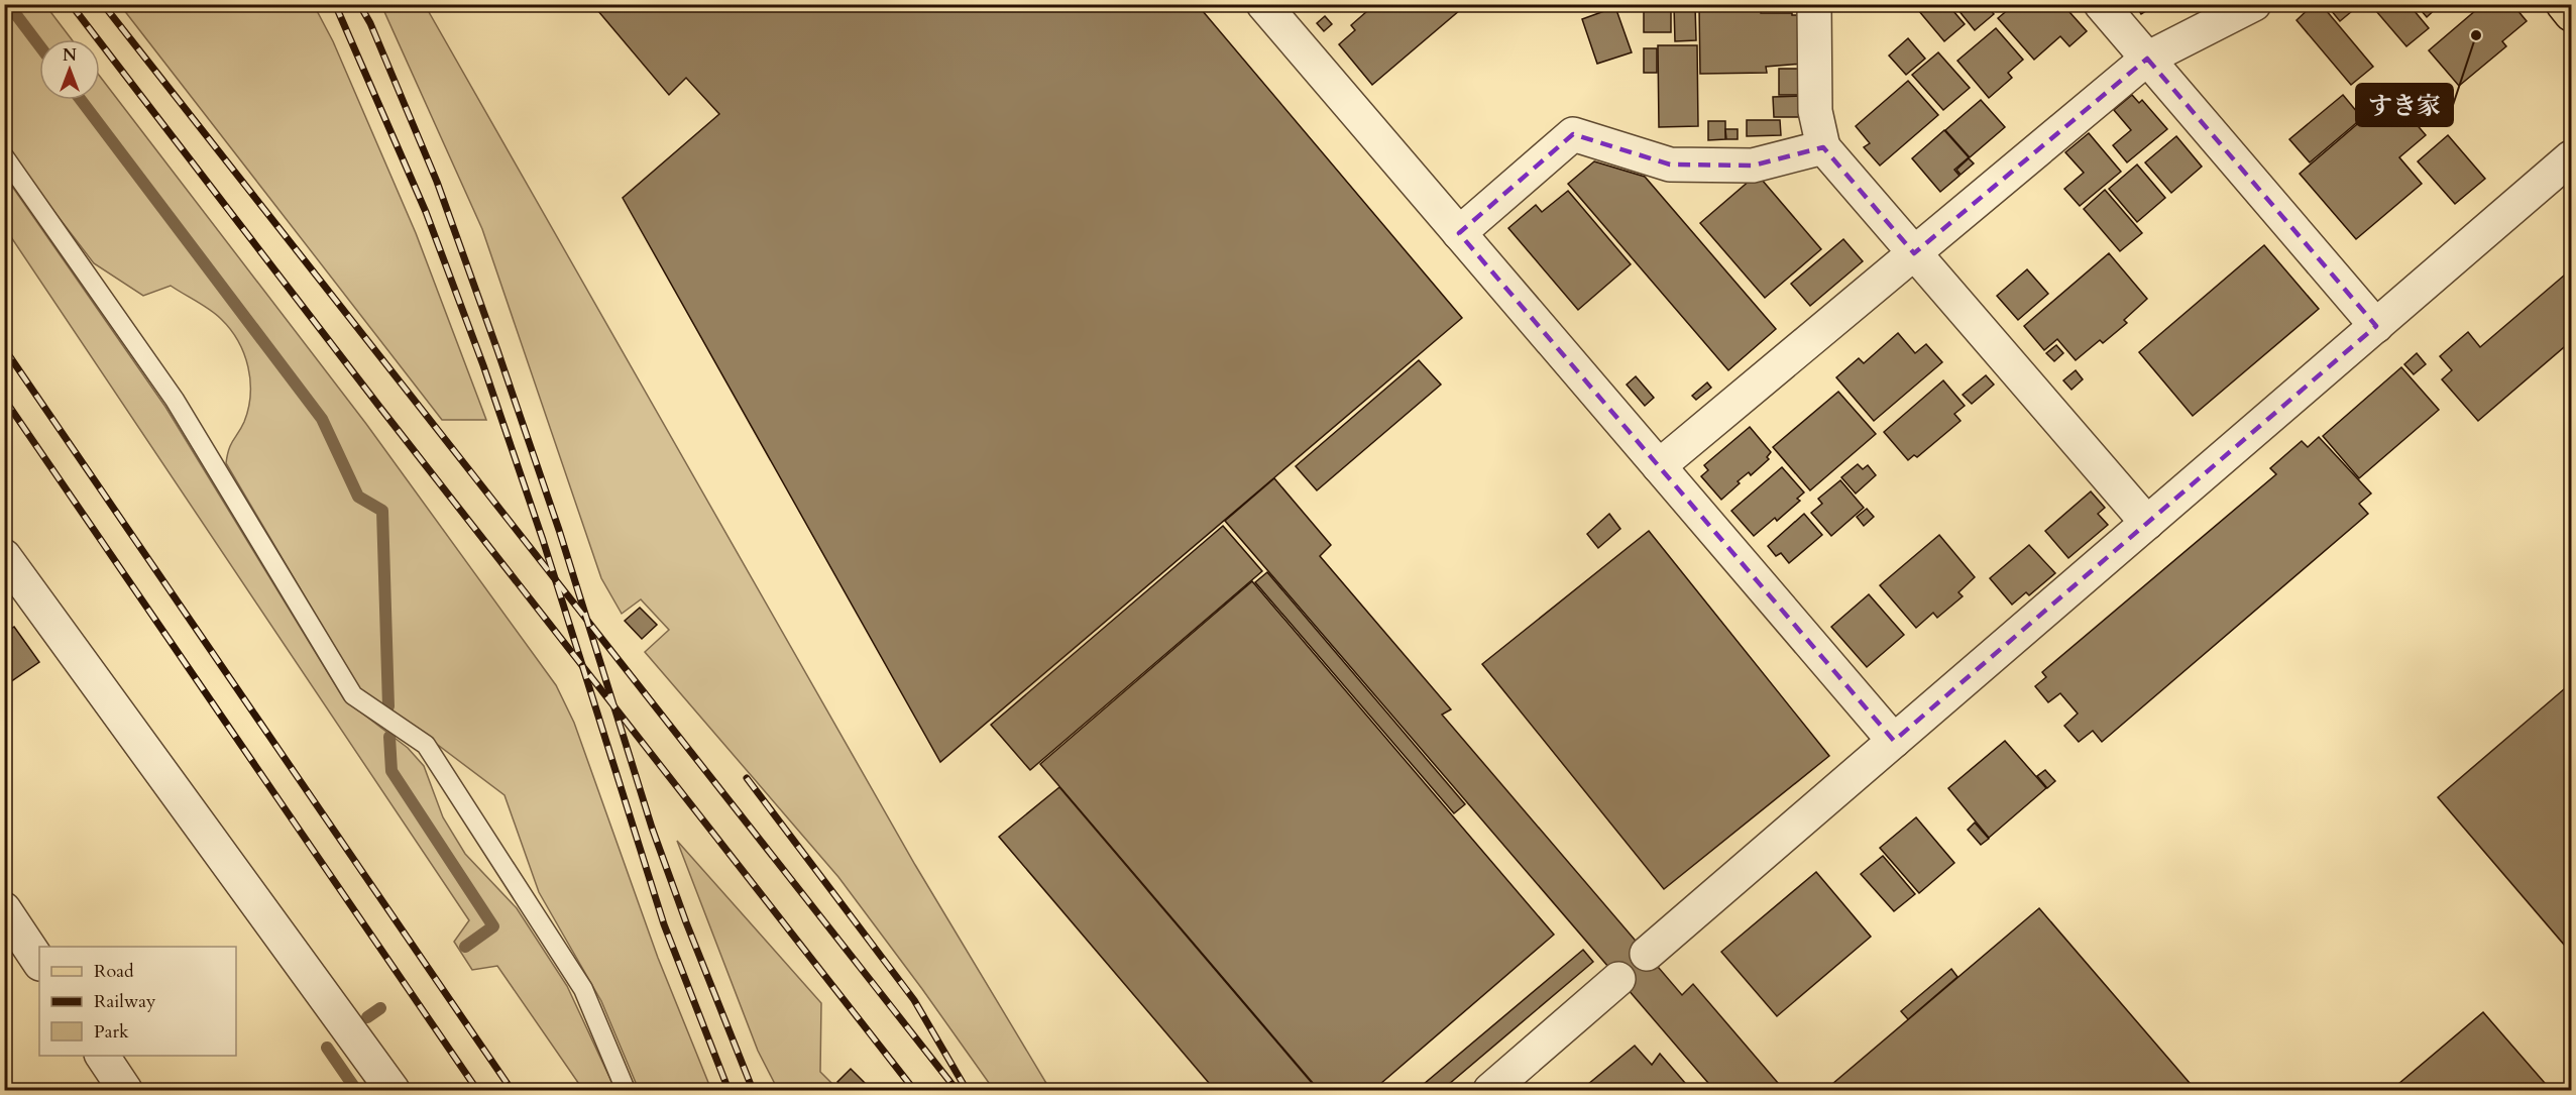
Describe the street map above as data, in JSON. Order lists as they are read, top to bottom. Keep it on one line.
{"places":["すき家"],"legend":["Road","Railway","Park"],"north":"top"}
